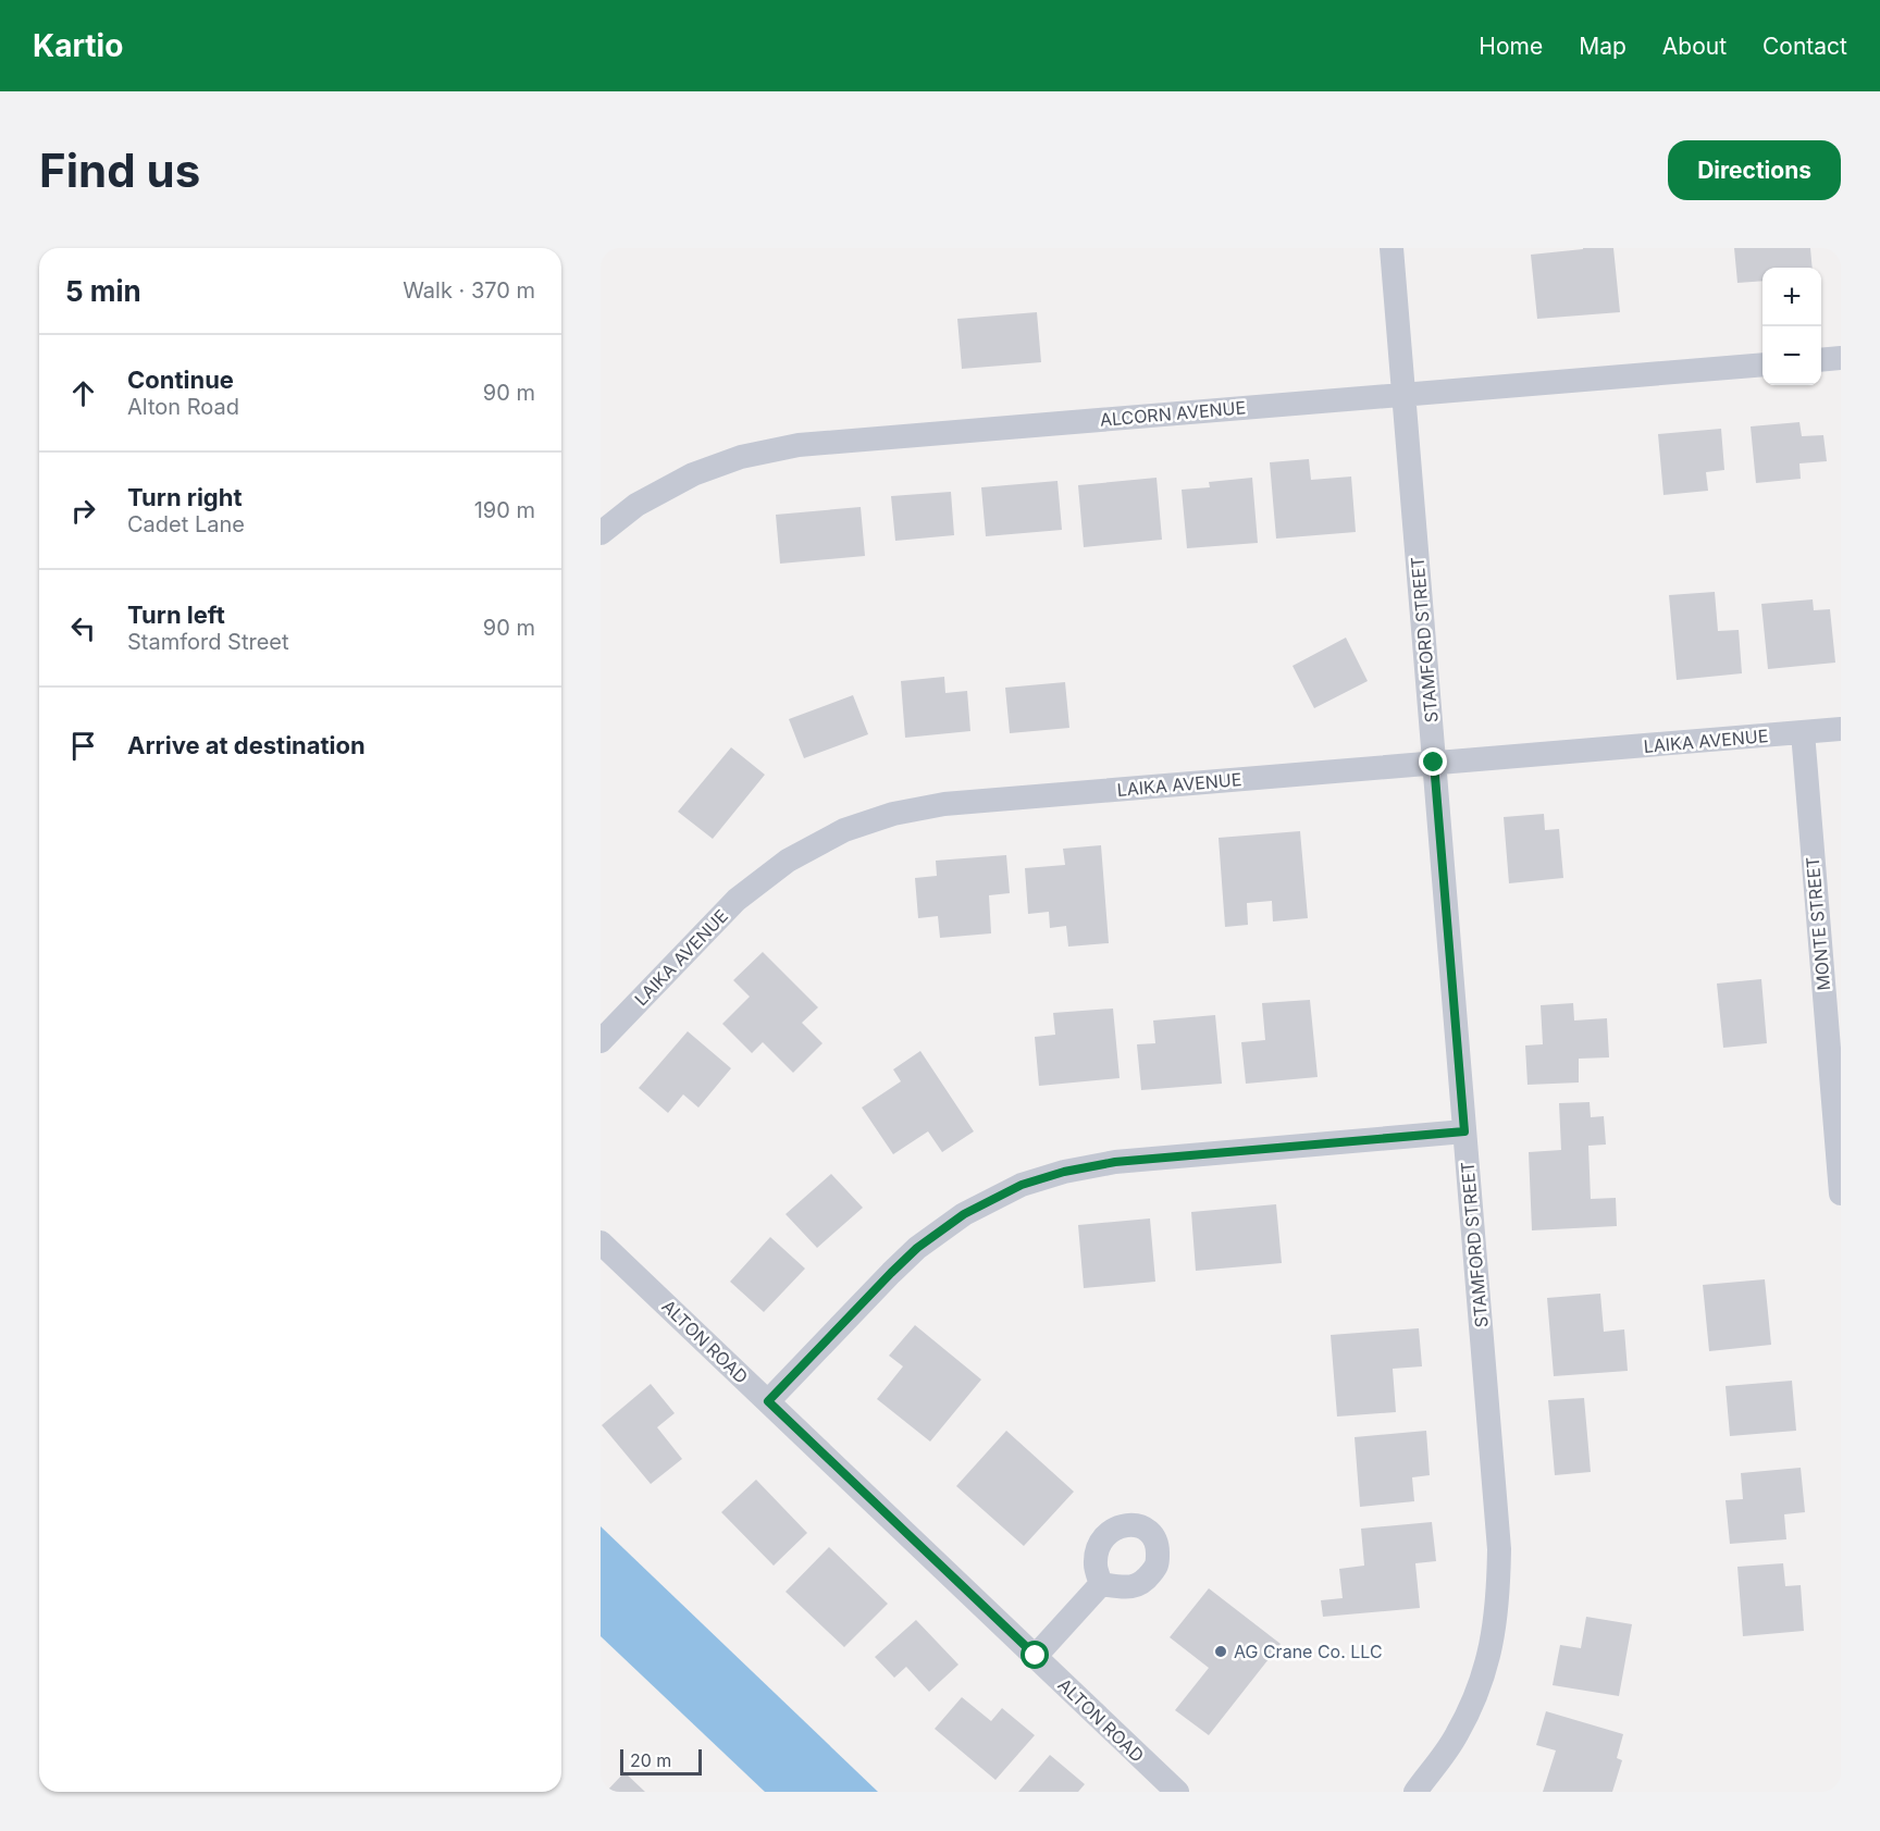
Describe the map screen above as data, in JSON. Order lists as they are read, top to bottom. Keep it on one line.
{"streets":{"street":["ALCORN AVENUE","STAMFORD STREET","LAIKA AVENUE","MONTE STREET","ALTON ROAD"]},"crossings":[["ALCORN AVENUE","STAMFORD STREET"],["STAMFORD STREET","LAIKA AVENUE"],["LAIKA AVENUE","MONTE STREET"]],"places":["AG Crane Co. LLC"],"scale_bar":"20 m","page":{"header":"Kartio","nav":["Home","Map","About","Contact"],"buttons":"Directions","title":"Find us","heading":["5 min","Walk · 370 m"],"map_buttons":["+","−"],"list":[["Continue","Alton Road","90 m"],["Turn right","Cadet Lane","190 m"],["Turn left","Stamford Street","90 m"],"Arrive at destination"],"scale":"20 m"}}
